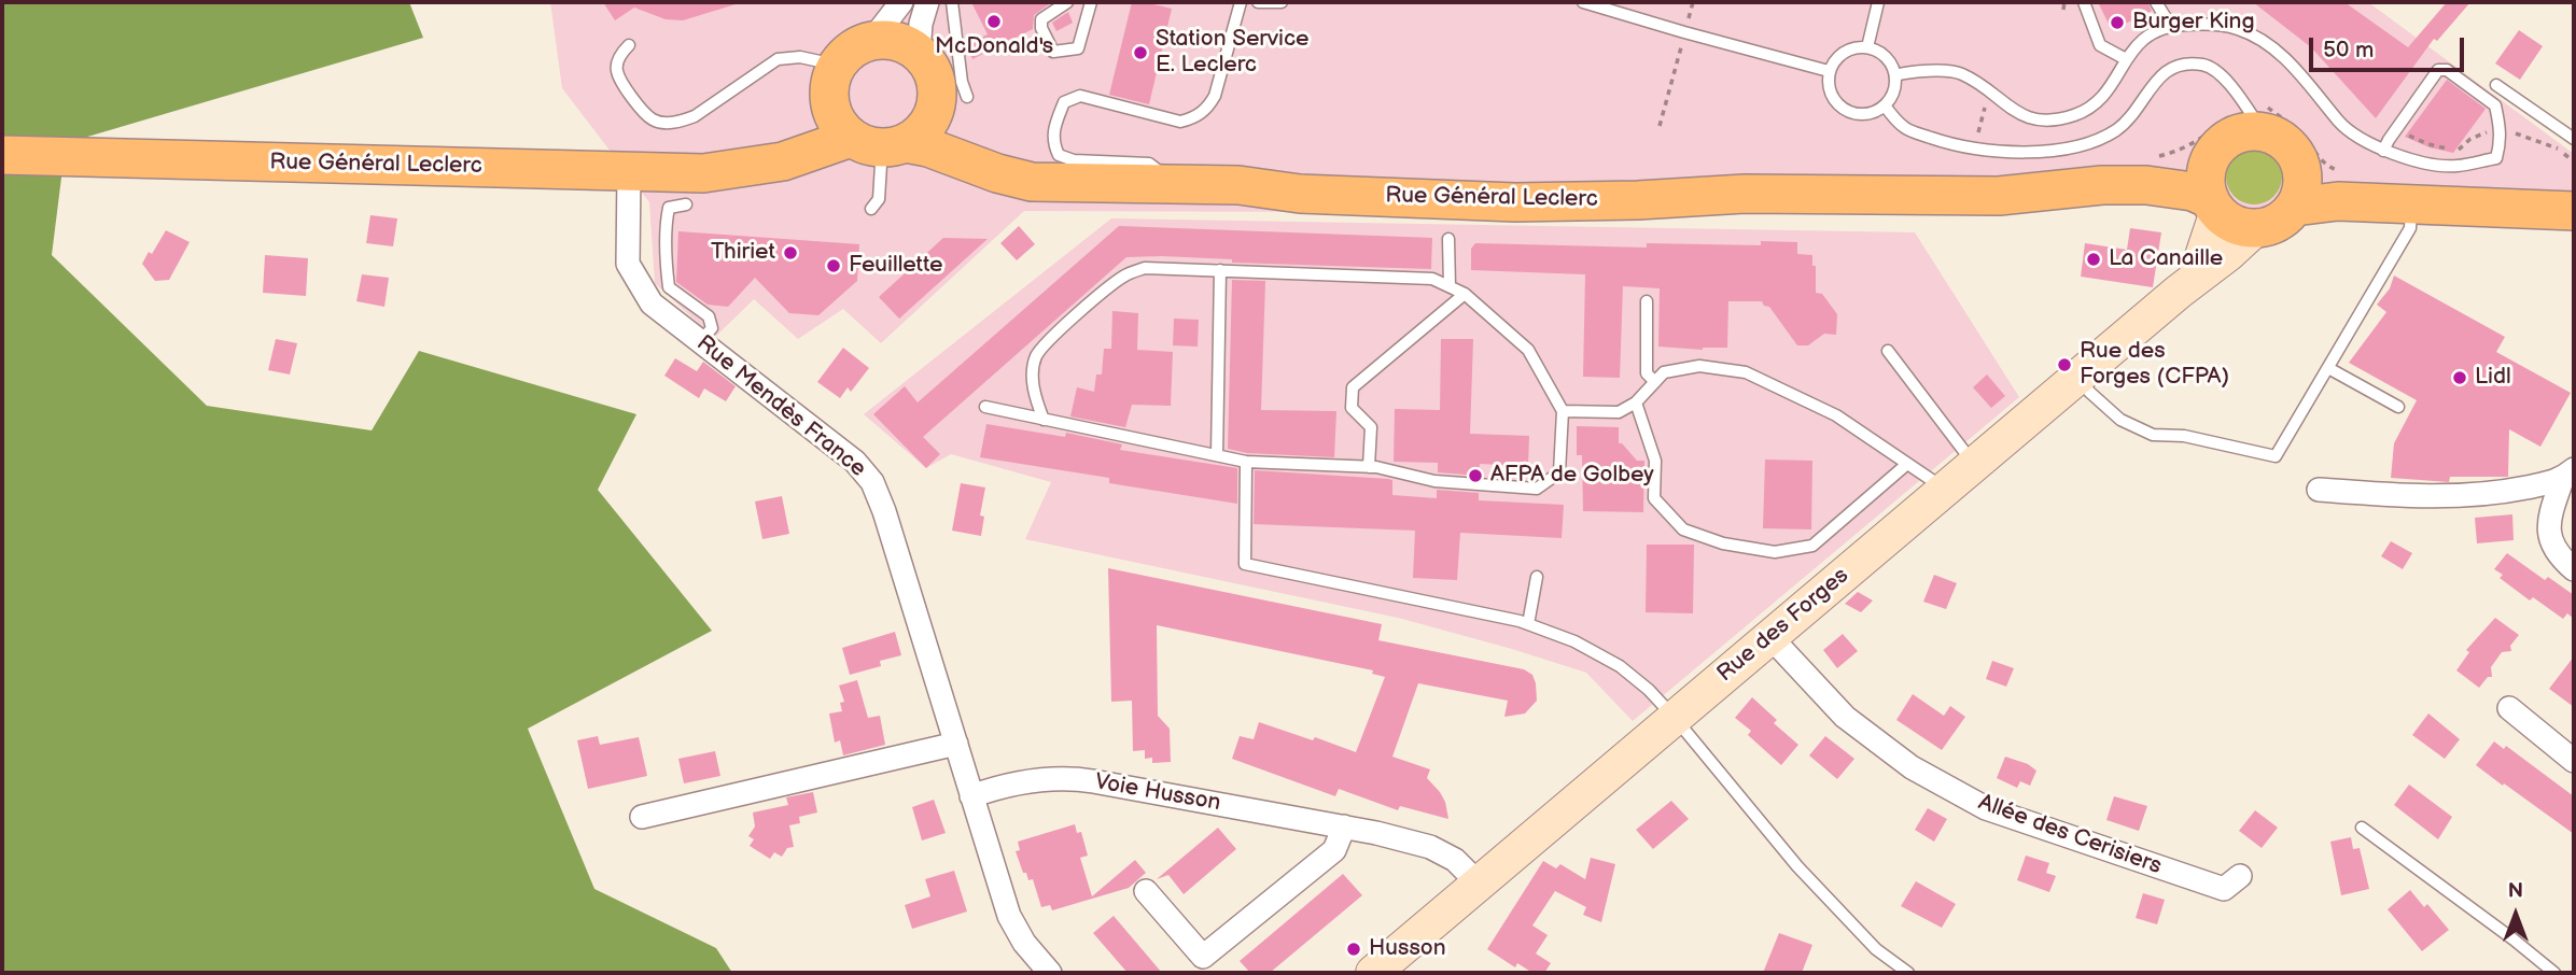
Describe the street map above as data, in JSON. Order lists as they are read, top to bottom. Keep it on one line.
{"streets":{"main road":["Rue Général Leclerc","Rue des Forges"],"street":["Rue Mendès France","Voie Husson","Allée des Cerisiers"]},"crossings":[["Rue Général Leclerc","Rue Mendès France"],["Rue Général Leclerc","Rue des Forges"],["Rue Mendès France","Voie Husson"],["Rue des Forges","Voie Husson"],["Rue des Forges","Allée des Cerisiers"]],"places":["McDonald's","Burger King","Station Service E. Leclerc","Thiriet","La Canaille","Feuillette","Rue des Forges (CFPA)","Lidl","AFPA de Golbey","Husson"],"scale_bar":"50 m","north":"top"}
